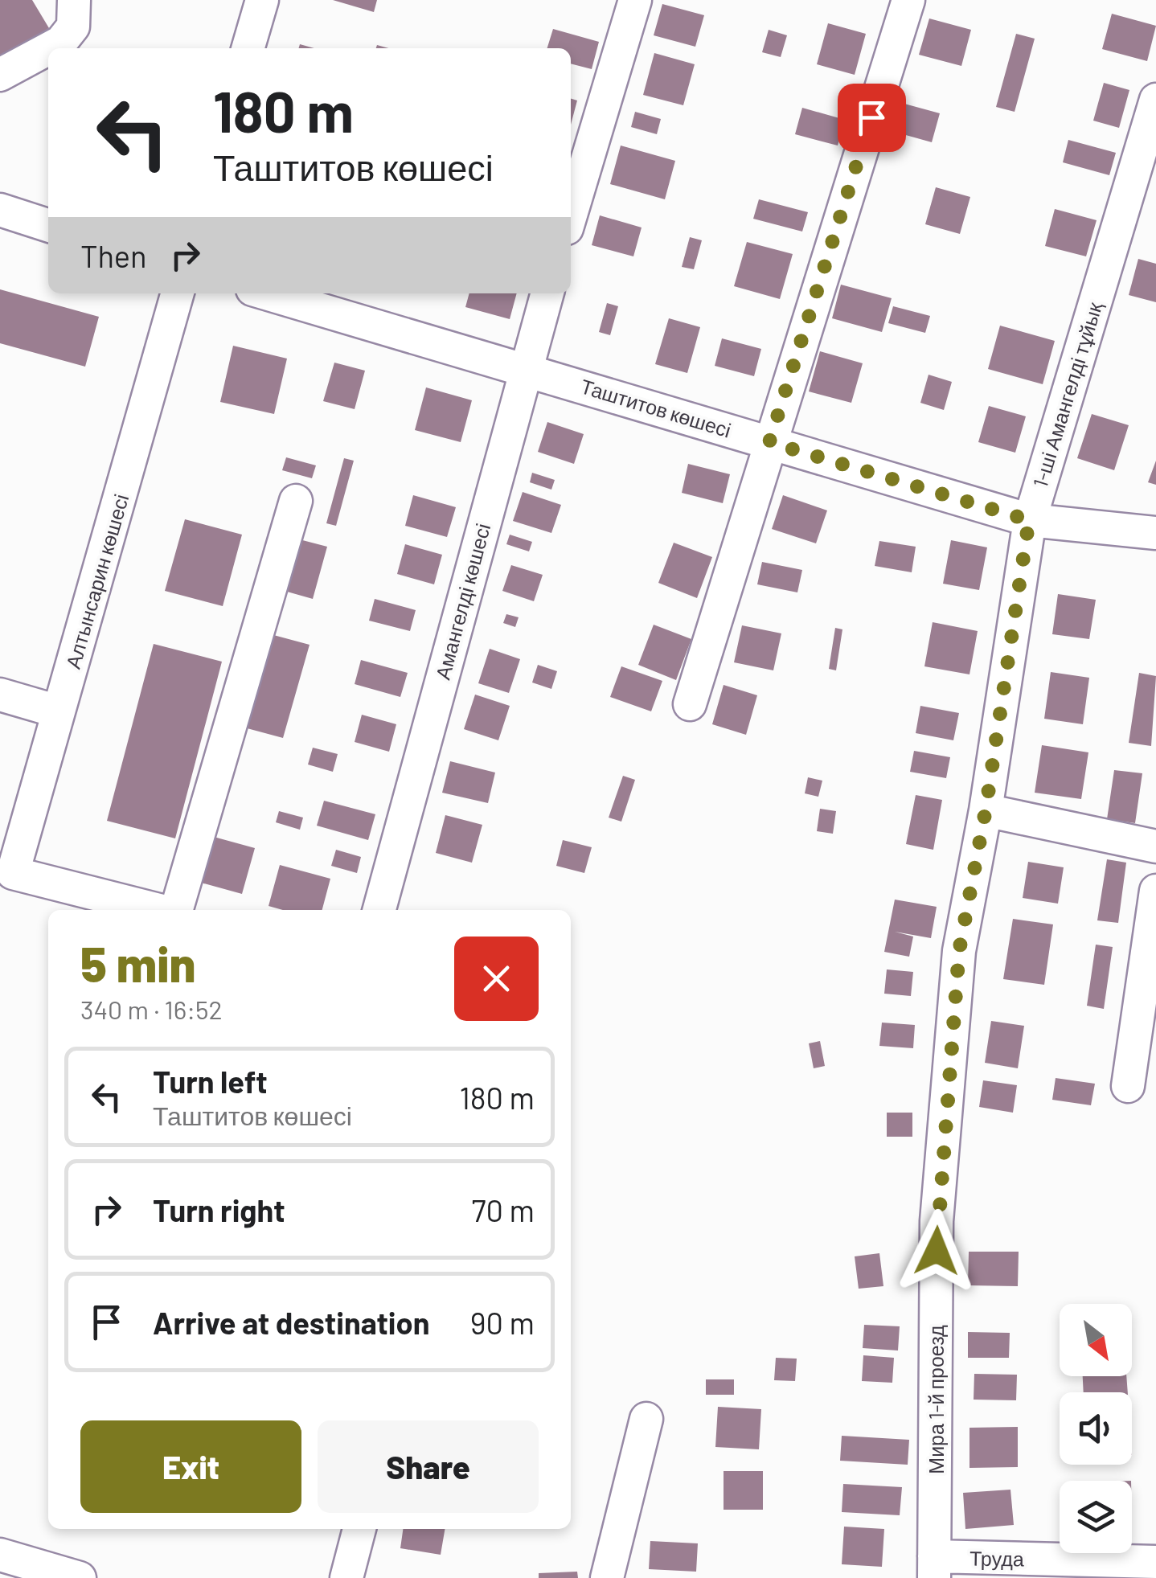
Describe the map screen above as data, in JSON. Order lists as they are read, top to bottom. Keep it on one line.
{"streets":{"street":["1-ші Амангелді тұйық","Таштитов көшесі","Алтынсарин көшесі","Амангелді көшесі","Мира 1-й проезд","Труда"]},"crossings":[["1-ші Амангелді тұйық","Таштитов көшесі"],["1-ші Амангелді тұйық","Мира 1-й проезд"],["Таштитов көшесі","Амангелді көшесі"],["Мира 1-й проезд","Труда"]],"north":"bottom right","page":{"turn":["180 m","Таштитов көшесі"],"then":"Then","heading":["5 min","340 m · 16:52"],"list":[{"name":"Turn left","note":"Таштитов көшесі","value":"180 m"},{"name":"Turn right","value":"70 m"},{"name":"Arrive at destination","value":"90 m"}],"buttons":["Exit","Share"]}}
